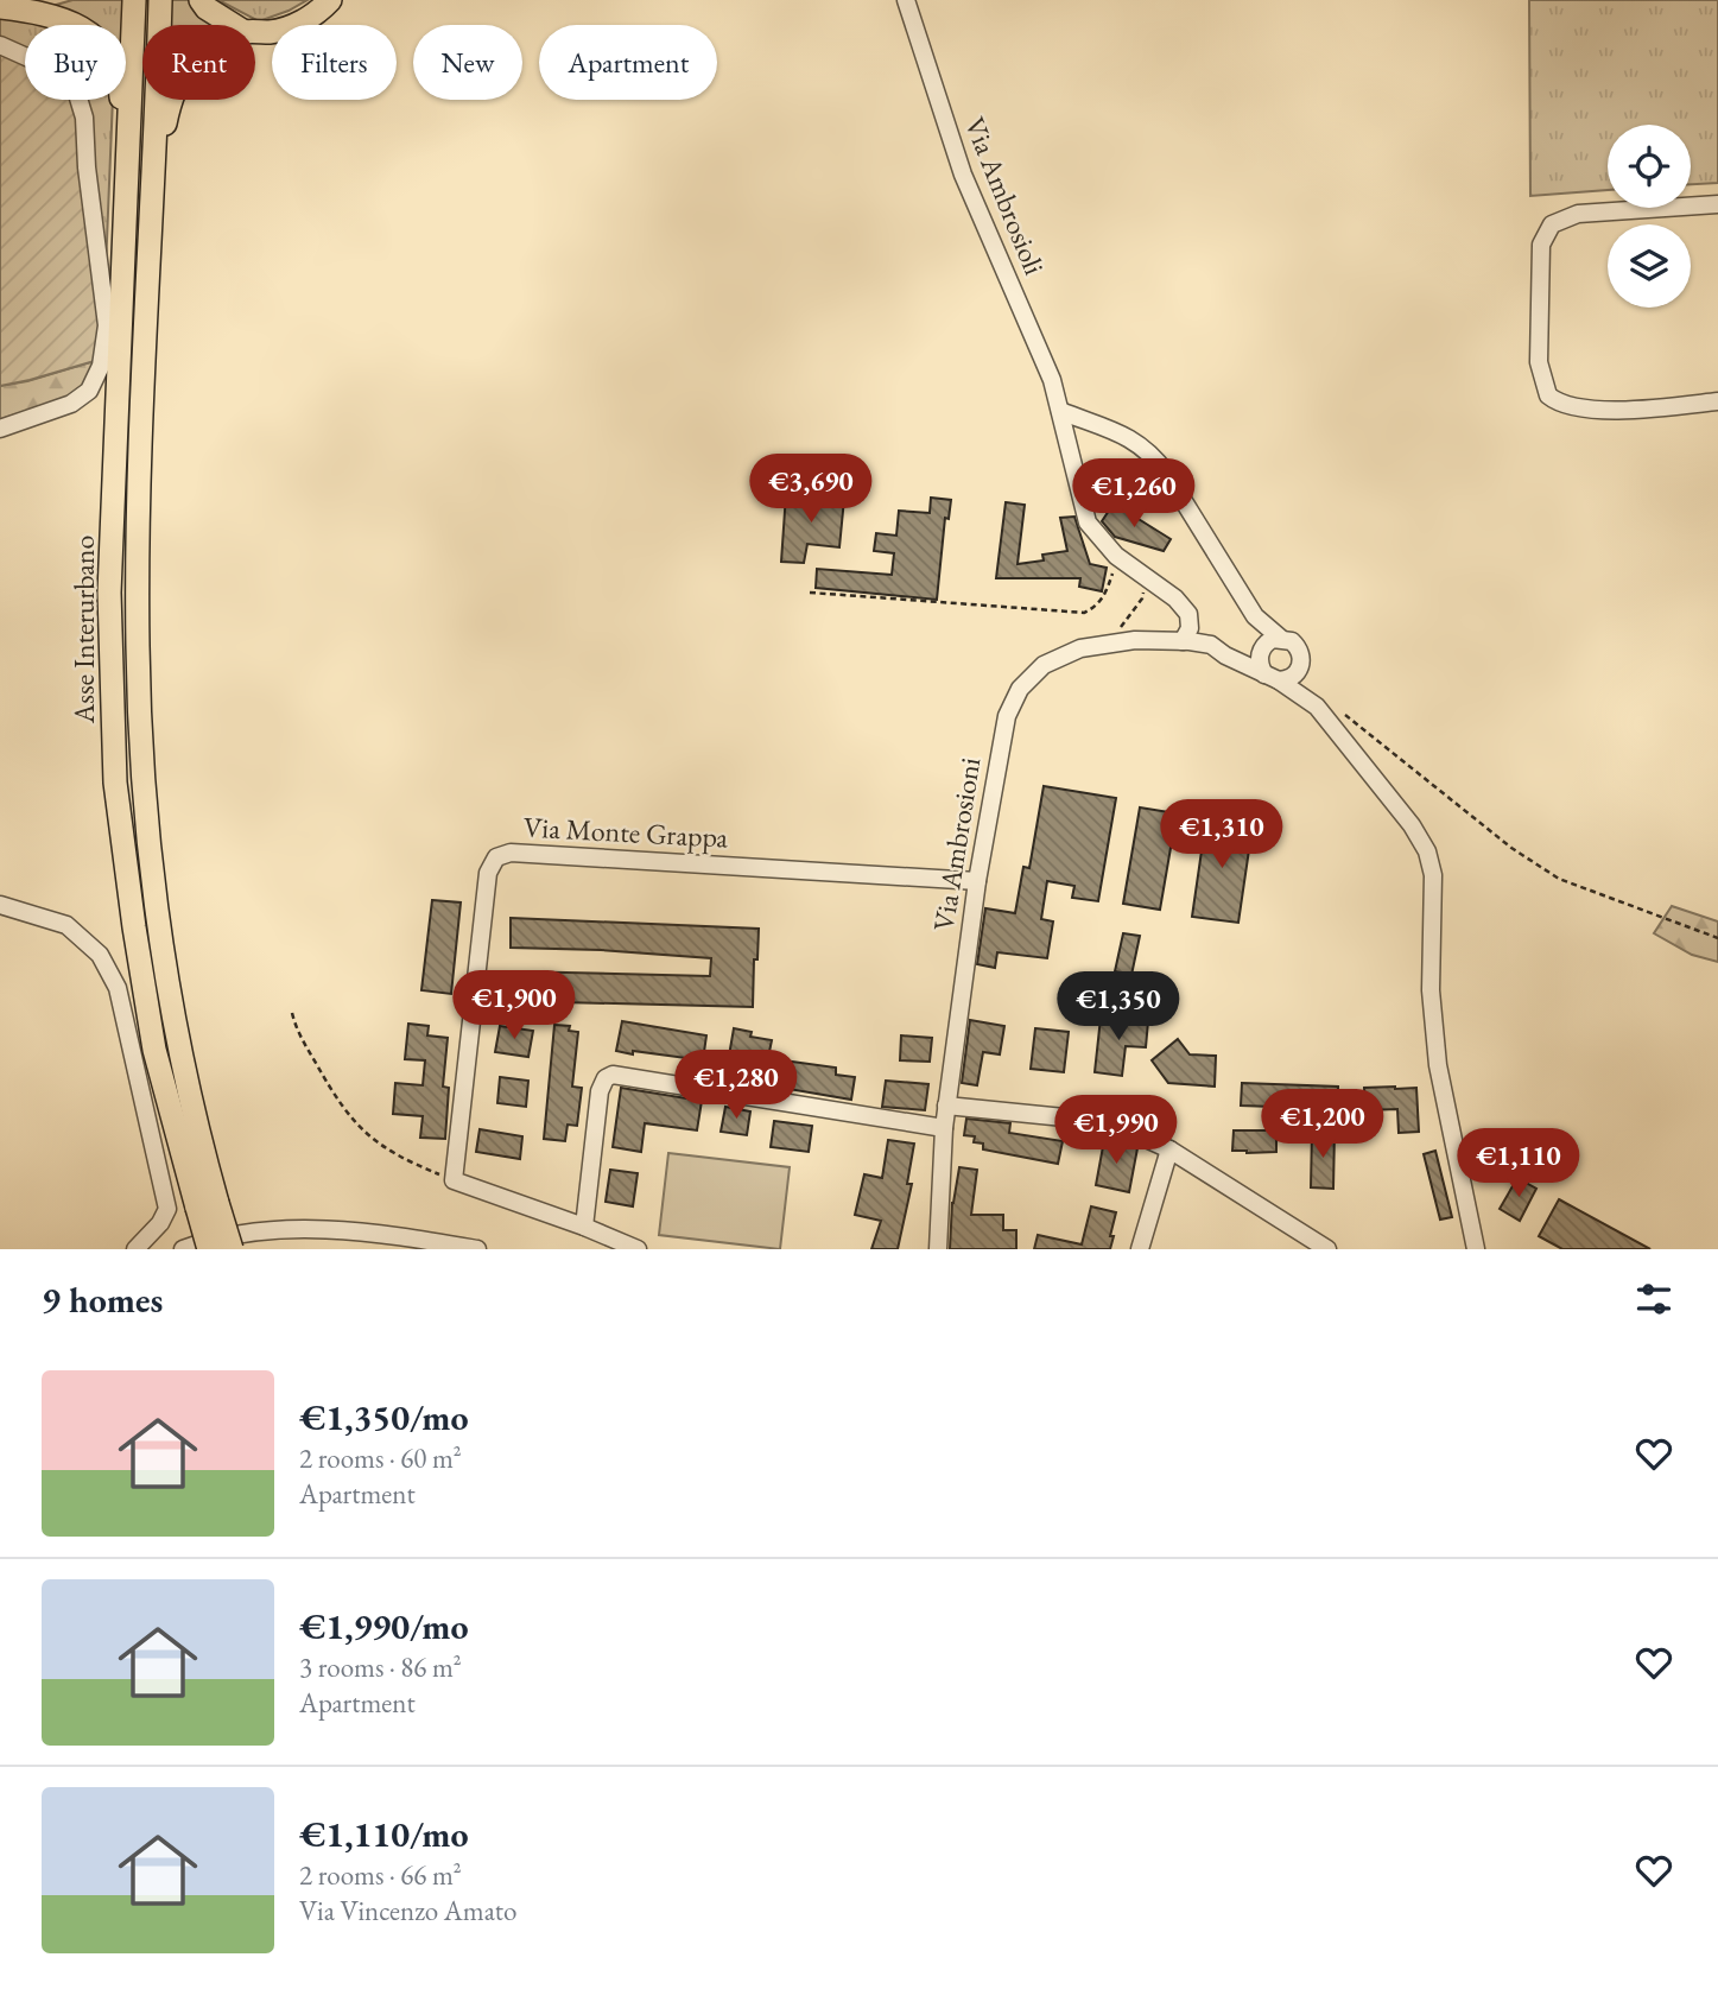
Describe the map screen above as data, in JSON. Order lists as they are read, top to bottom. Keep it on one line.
{"streets":{"highway":["Asse Interurbano"],"street":["Via Ambrosioli","Via Monte Grappa","Via Ambrosioni"]},"crossings":[["Via Ambrosioli","Via Ambrosioni"],["Via Monte Grappa","Via Ambrosioni"]],"page":{"chip":["Buy","Rent","Filters","New","Apartment"],"price":["€3,690","€1,260","€1,310","€1,900","€1,350","€1,280","€1,200","€1,990","€1,110"],"heading":"9 homes","list":[{"name":"€1,350/mo","note":"2 rooms · 60 m² · Apartment"},{"name":"€1,990/mo","note":"3 rooms · 86 m² · Apartment"},{"name":"€1,110/mo","note":"2 rooms · 66 m² · Via Vincenzo Amato"}]}}
